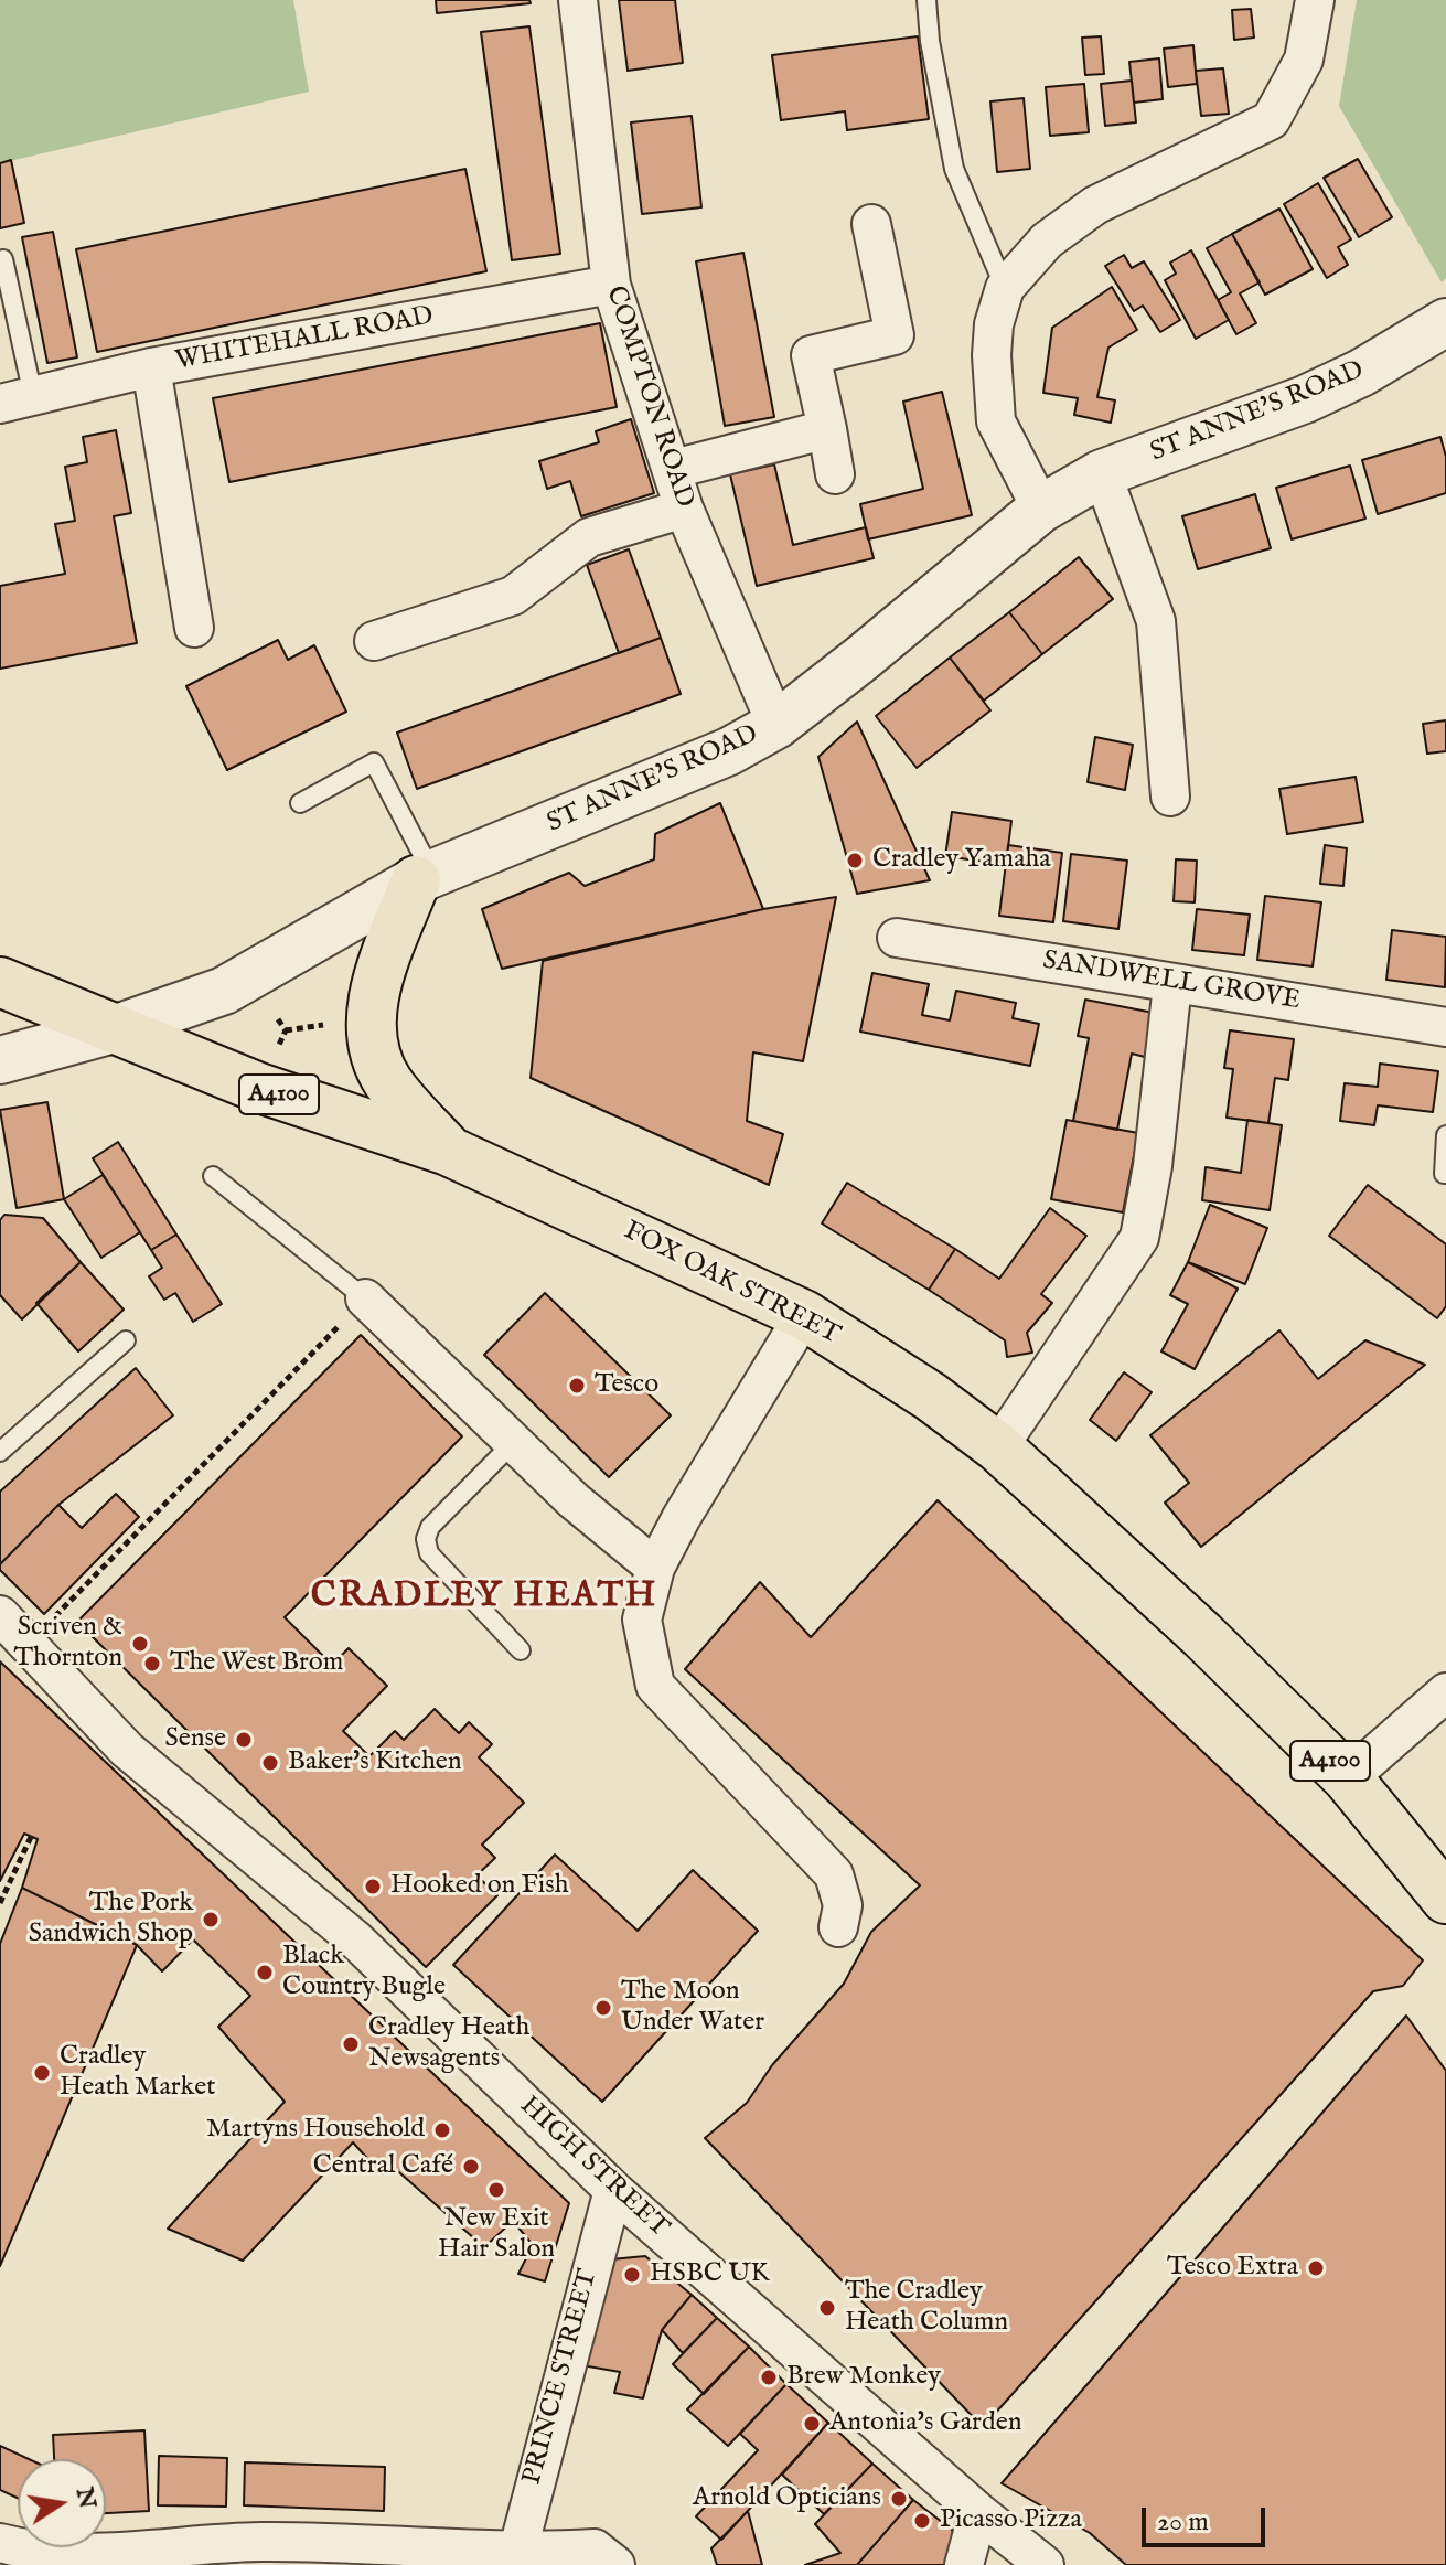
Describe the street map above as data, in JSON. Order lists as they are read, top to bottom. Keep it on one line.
{"streets":{"main road":["A4100","FOX OAK STREET"],"street":["WHITEHALL ROAD","COMPTON ROAD","ST ANNE'S ROAD","SANDWELL GROVE","HIGH STREET","PRINCE STREET"]},"crossings":[["WHITEHALL ROAD","COMPTON ROAD"],["COMPTON ROAD","ST ANNE'S ROAD"],["ST ANNE'S ROAD","FOX OAK STREET"],["HIGH STREET","PRINCE STREET"]],"districts":["CRADLEY HEATH"],"places":["Cradley Yamaha","Tesco","Scriven & Thornton","The West Brom","Sense","Baker's Kitchen","Hooked on Fish","The Pork Sandwich Shop","Black Country Bugle","The Moon Under Water","Cradley Heath Newsagents","Cradley Heath Market","Martyns Household","Central Café","New Exit Hair Salon","Tesco Extra","HSBC UK","The Cradley Heath Column","Brew Monkey","Antonia's Garden","Arnold Opticians","Picasso Pizza"],"scale_bar":"20 m","north":"right"}
